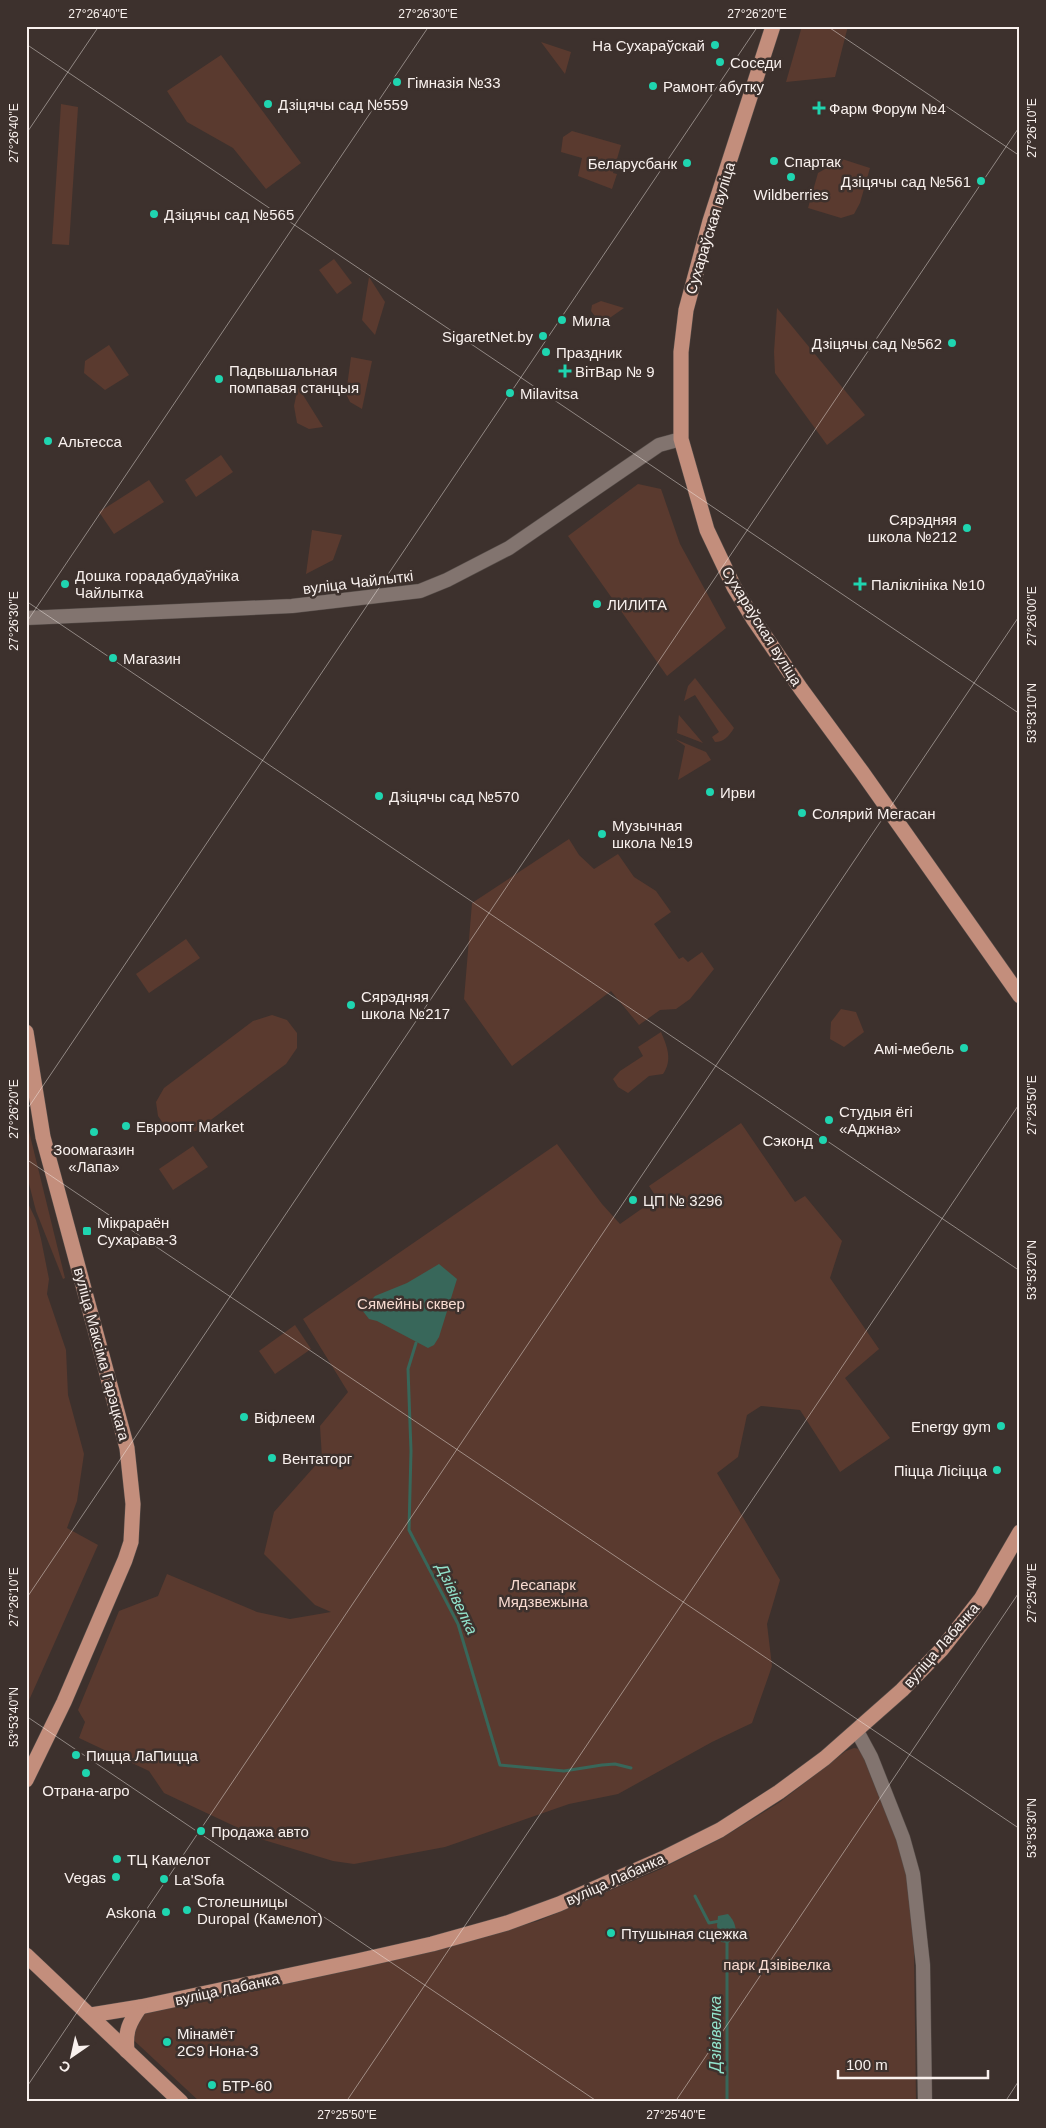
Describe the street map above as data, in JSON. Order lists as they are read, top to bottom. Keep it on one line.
{"streets":{"main road":["Сухараўская вуліца","вуліца Максіма Гарэцкага","вуліца Лабанка"],"street":["вуліца Чайлыткі"]},"crossings":[["Сухараўская вуліца","вуліца Чайлыткі"]],"water":["Дзівівелка"],"parks":["Сямейны сквер","Лесапарк Мядзвежына","парк Дзівівелка"],"places":{"other":["На Сухараўскай","Соседи","Гімназія №33","Рамонт абутку","Дзіцячы сад №559","Спартак","Беларусбанк","Wildberries","Дзіцячы сад №561","Дзіцячы сад №565","Мила","SigaretNet.by","Дзіцячы сад №562","Праздник","Падвышальная помпавая станцыя","Milavitsa","Альтесса","Сярэдняя школа №212","Дошка горадабудаўніка Чайлытка","ЛИЛИТА","Магазин","Ирви","Дзіцячы сад №570","Солярий Мегасан","Музычная школа №19","Сярэдняя школа №217","Амі-мебель","Студыя ёгі «Аджна»","Евроопт Market","Зоомагазин «Лапа»","Сэконд","ЦП № 3296","Віфлеем","Energy gym","Вентаторг","Піцца Лісіцца","Пицца ЛаПицца","Отрана-агро","Продажа авто","ТЦ Камелот","Vegas","La'Sofa","Столешницы Duropal (Камелот)","Askona","Птушыная сцежка","Мінамёт 2С9 Нона-З","БТР-60"],"health":["Фарм Форум №4","ВітВар № 9","Паліклініка №10"],"transit":["Мікрараён Сухарава-3"]},"scale_bar":"100 m","north":"bottom left","coordinates":["27°26'40\"E","27°26'30\"E","27°26'20\"E","27°26'10\"E","27°26'00\"E","53°53'10\"N","27°25'50\"E","53°53'20\"N","27°25'40\"E","53°53'40\"N","53°53'30\"N"]}
